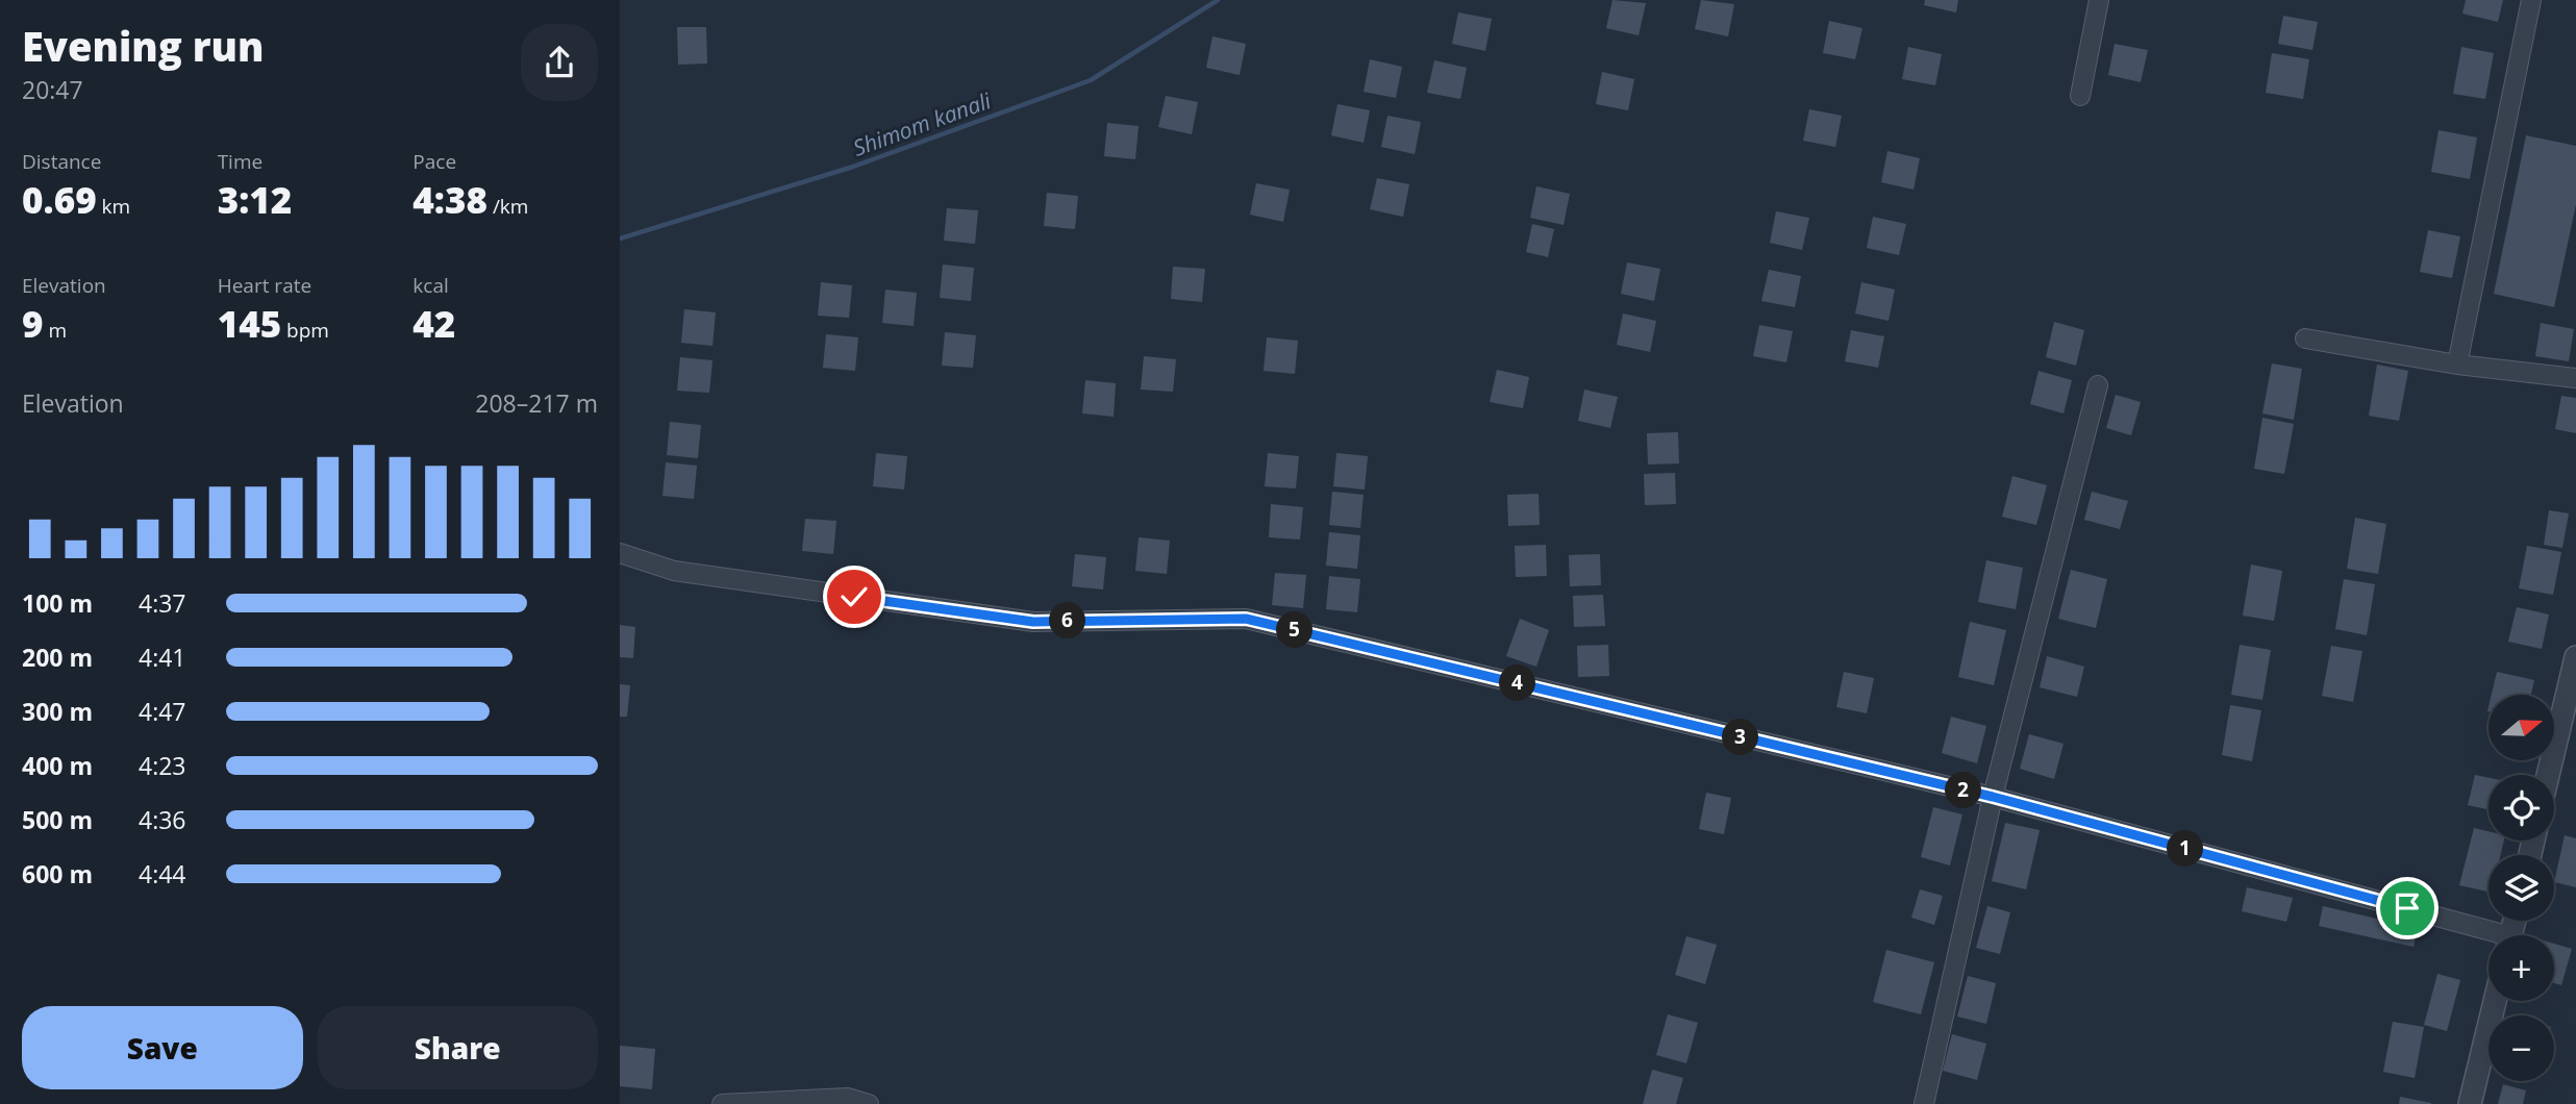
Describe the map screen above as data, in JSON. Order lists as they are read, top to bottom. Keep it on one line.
{"water":["Shimom kanali"],"north":"right","page":{"heading":["Evening run","20:47"],"stats":[["Distance","0.69 km"],["Time","3:12"],["Pace","4:38 /km"],["Elevation","9 m"],["Heart rate","145 bpm"],["kcal","42"]],"chart":["Elevation","208–217 m"],"list":[{"name":"100 m","note":"4:37"},{"name":"200 m","note":"4:41"},{"name":"300 m","note":"4:47"},{"name":"400 m","note":"4:23"},{"name":"500 m","note":"4:36"},{"name":"600 m","note":"4:44"}],"pins":["6","5","4","3","2","1"],"map_buttons":["+","−"],"buttons":["Save","Share"]}}
